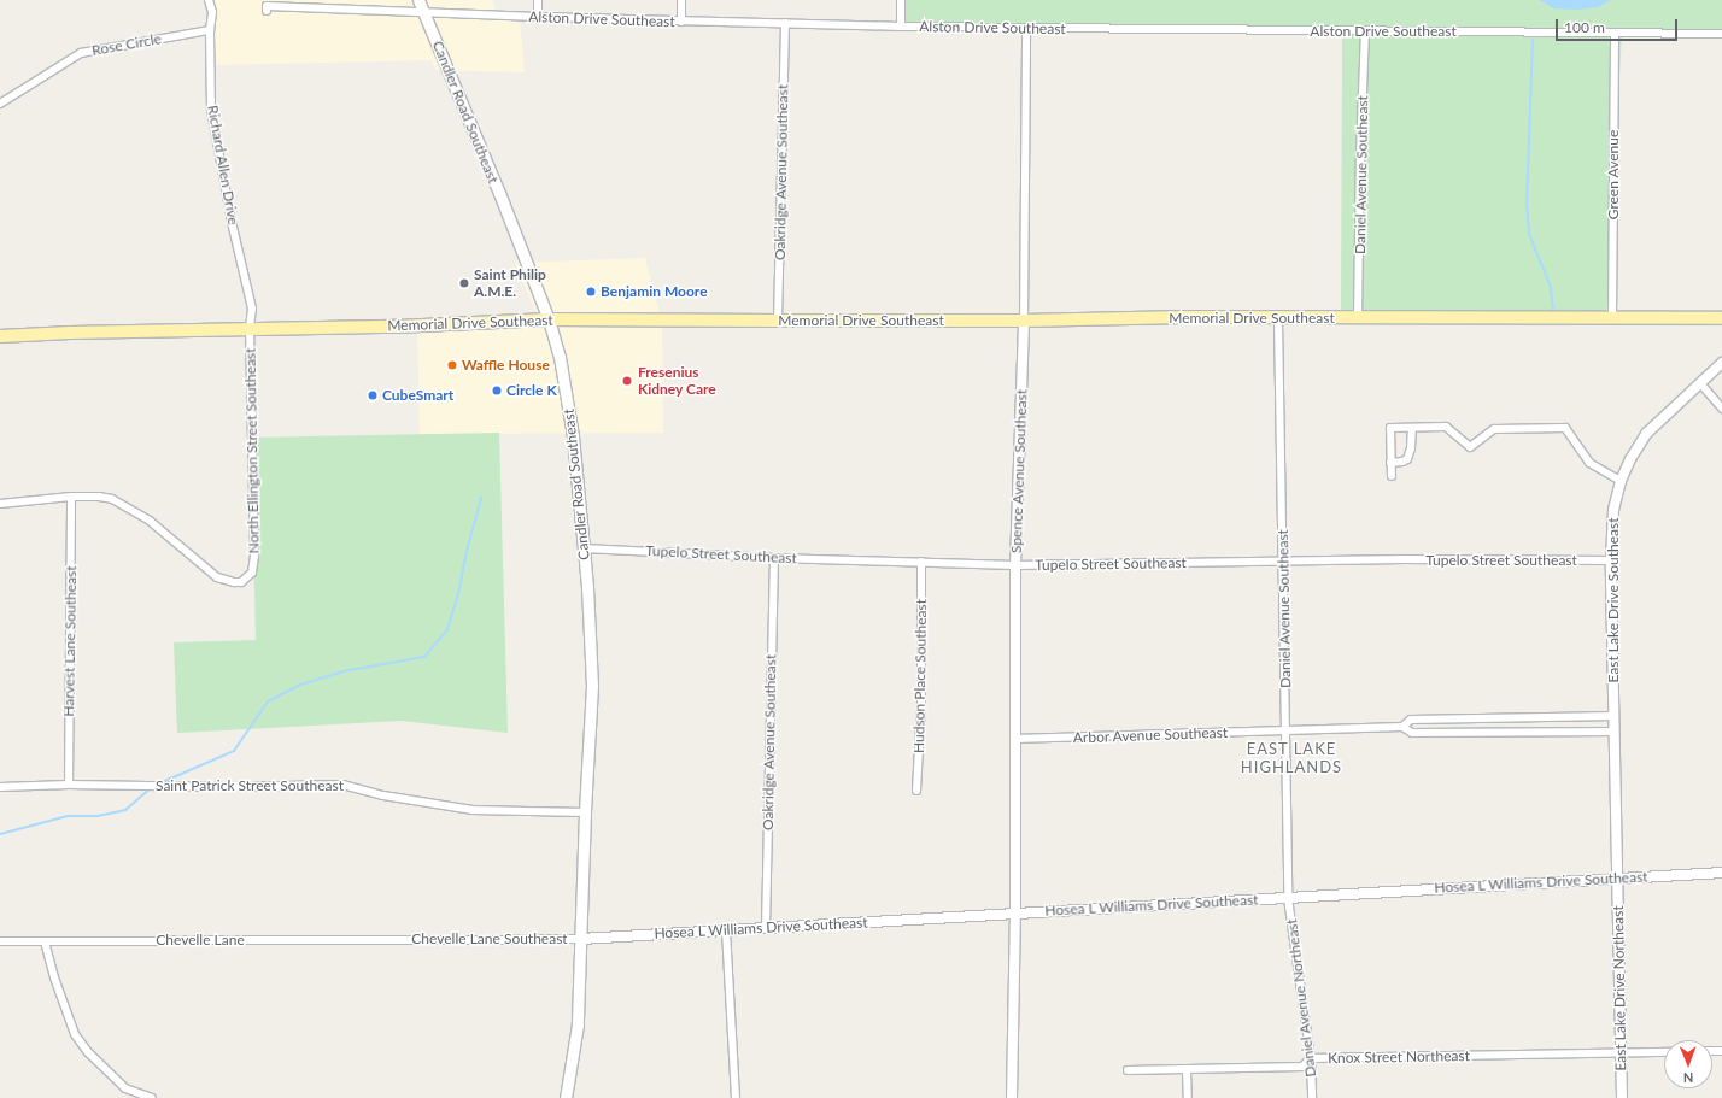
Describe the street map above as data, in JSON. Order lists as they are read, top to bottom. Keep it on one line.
{"streets":{"main road":["Candler Road Southeast","Memorial Drive Southeast"],"street":["Alston Drive Southeast","Rose Circle","Richard Allen Drive","Oakridge Avenue Southeast","Daniel Avenue Southeast","Green Avenue","North Ellington Street Southeast","Spence Avenue Southeast","Tupelo Street Southeast","East Lake Drive Southeast","Harvest Lane Southeast","Hudson Place Southeast","Arbor Avenue Southeast","Saint Patrick Street Southeast","Hosea L Williams Drive Southeast","Chevelle Lane Southeast","Chevelle Lane","East Lake Drive Northeast","Daniel Avenue Northeast","Knox Street Northeast"]},"crossings":[["Alston Drive Southeast","Candler Road Southeast"],["Alston Drive Southeast","Oakridge Avenue Southeast"],["Alston Drive Southeast","Daniel Avenue Southeast"],["Alston Drive Southeast","Green Avenue"],["Alston Drive Southeast","Spence Avenue Southeast"],["Rose Circle","Richard Allen Drive"],["Candler Road Southeast","Memorial Drive Southeast"],["Candler Road Southeast","Tupelo Street Southeast"],["Candler Road Southeast","Saint Patrick Street Southeast"],["Candler Road Southeast","Hosea L Williams Drive Southeast"],["Candler Road Southeast","Chevelle Lane Southeast"],["Richard Allen Drive","Memorial Drive Southeast"],["Richard Allen Drive","North Ellington Street Southeast"],["Oakridge Avenue Southeast","Memorial Drive Southeast"],["Oakridge Avenue Southeast","Tupelo Street Southeast"],["Oakridge Avenue Southeast","Hosea L Williams Drive Southeast"],["Daniel Avenue Southeast","Memorial Drive Southeast"],["Daniel Avenue Southeast","Tupelo Street Southeast"],["Daniel Avenue Southeast","Arbor Avenue Southeast"],["Daniel Avenue Southeast","Hosea L Williams Drive Southeast"],["Daniel Avenue Southeast","Daniel Avenue Northeast"],["Green Avenue","Memorial Drive Southeast"],["Memorial Drive Southeast","North Ellington Street Southeast"],["Memorial Drive Southeast","Spence Avenue Southeast"],["North Ellington Street Southeast","Harvest Lane Southeast"],["Spence Avenue Southeast","Tupelo Street Southeast"],["Spence Avenue Southeast","Arbor Avenue Southeast"],["Spence Avenue Southeast","Hosea L Williams Drive Southeast"],["Tupelo Street Southeast","East Lake Drive Southeast"],["Tupelo Street Southeast","Hudson Place Southeast"],["East Lake Drive Southeast","Arbor Avenue Southeast"],["East Lake Drive Southeast","Hosea L Williams Drive Southeast"],["East Lake Drive Southeast","East Lake Drive Northeast"],["Harvest Lane Southeast","Saint Patrick Street Southeast"],["Hosea L Williams Drive Southeast","Chevelle Lane Southeast"],["Hosea L Williams Drive Southeast","East Lake Drive Northeast"],["Hosea L Williams Drive Southeast","Daniel Avenue Northeast"],["Chevelle Lane Southeast","Chevelle Lane"],["East Lake Drive Northeast","Knox Street Northeast"],["Daniel Avenue Northeast","Knox Street Northeast"]],"districts":["EAST LAKE HIGHLANDS"],"places":["Saint Philip A.M.E.","Benjamin Moore","Waffle House","Fresenius Kidney Care","Circle K","CubeSmart"],"scale_bar":"100 m","north":"bottom"}
